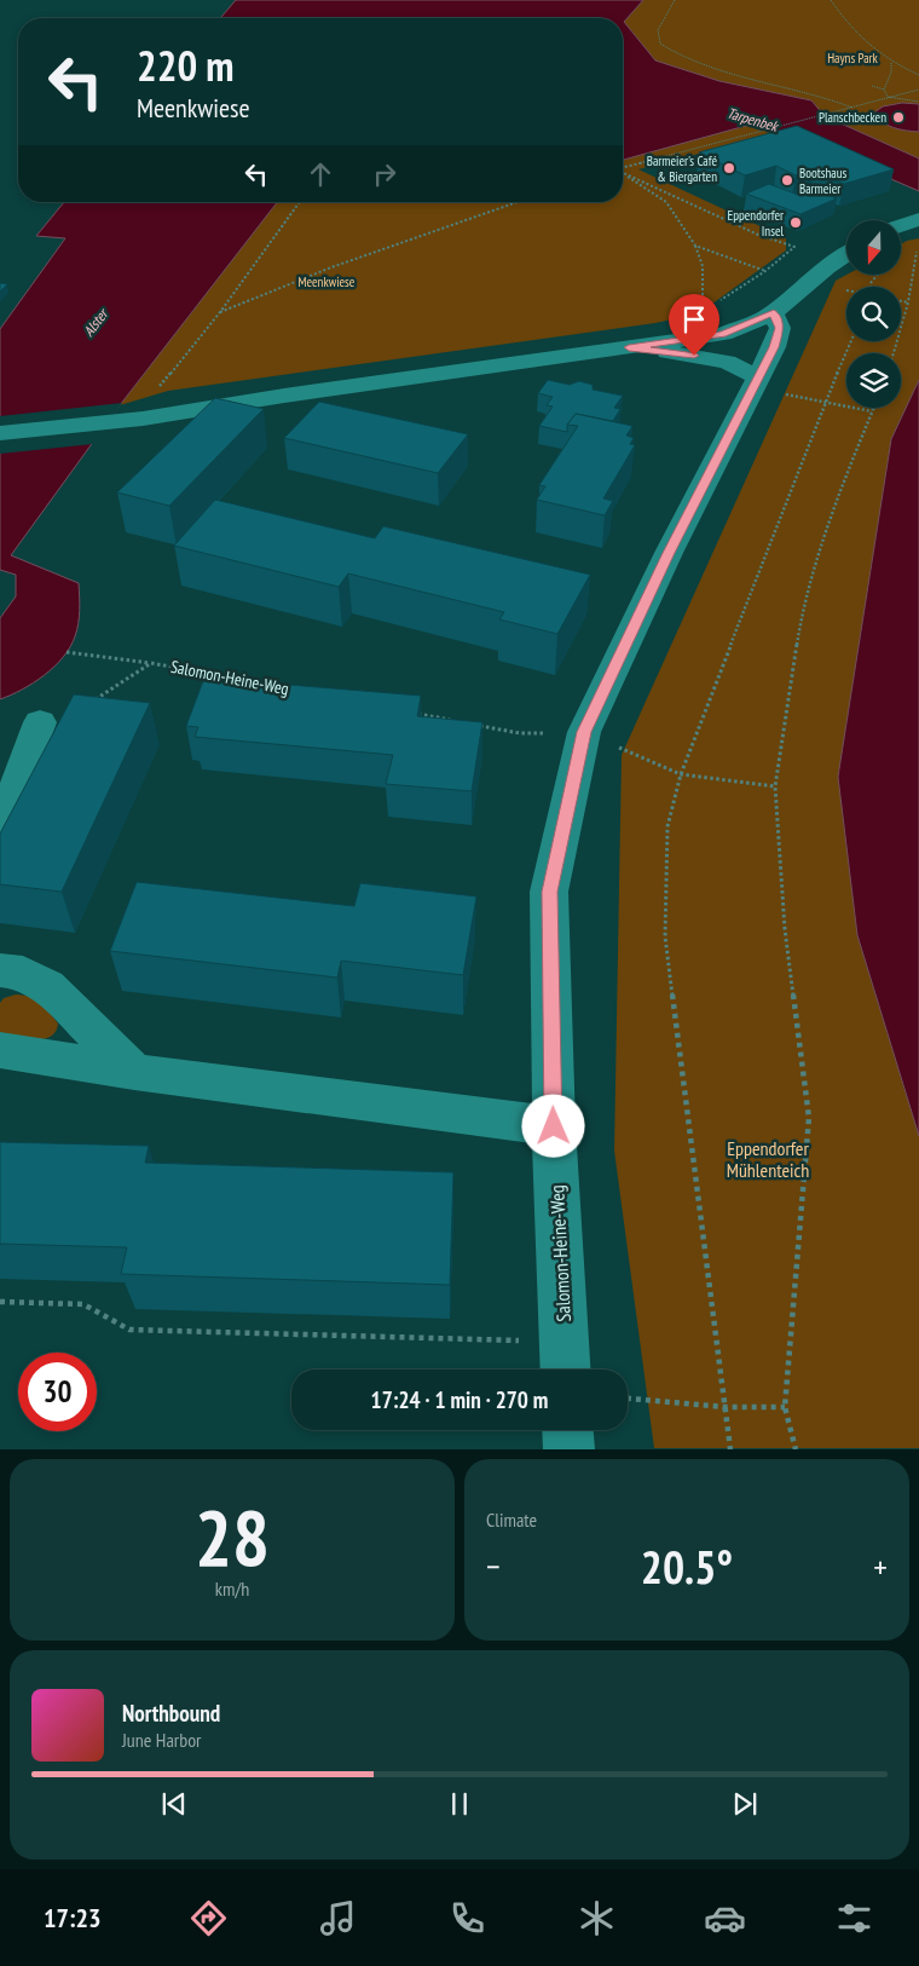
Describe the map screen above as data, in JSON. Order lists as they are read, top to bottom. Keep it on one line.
{"streets":{"street":["Salomon-Heine-Weg"]},"water":["Tarpenbek","Alster"],"parks":["Hayns Park","Meenkwiese","Eppendorfer Mühlenteich"],"places":["Planschbecken","Barmeier's Café & Biergarten","Bootshaus Barmeier","Eppendorfer Insel"],"north":"bottom","page":{"turn":["220 m","Meenkwiese"],"limit":"30","trip":"17:24 · 1 min · 270 m","tile":[["28","km/h"],"Climate"],"heat":["−","20.5°","+"],"song":["Northbound","June Harbor"],"tabs":"17:23"}}
